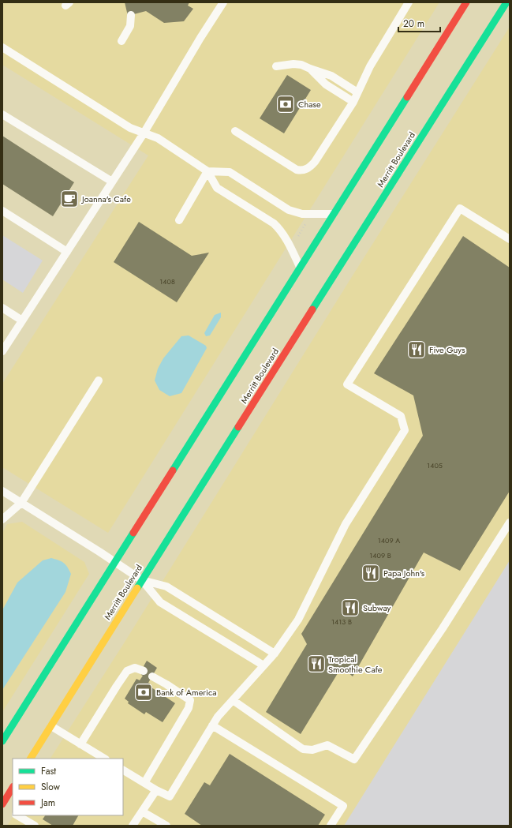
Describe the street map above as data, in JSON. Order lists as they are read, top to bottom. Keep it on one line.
{"streets":{"main road":["Merritt Boulevard"]},"places":{"bank":["Chase","Bank of America"],"cafe":["Joanna's Cafe"],"restaurant":["Five Guys","Papa John's","Subway","Tropical Smoothie Cafe"]},"house_numbers":["1408","1405","1409 A","1409 B","1413 B"],"legend":["Fast","Slow","Jam"],"scale_bar":"20 m"}
